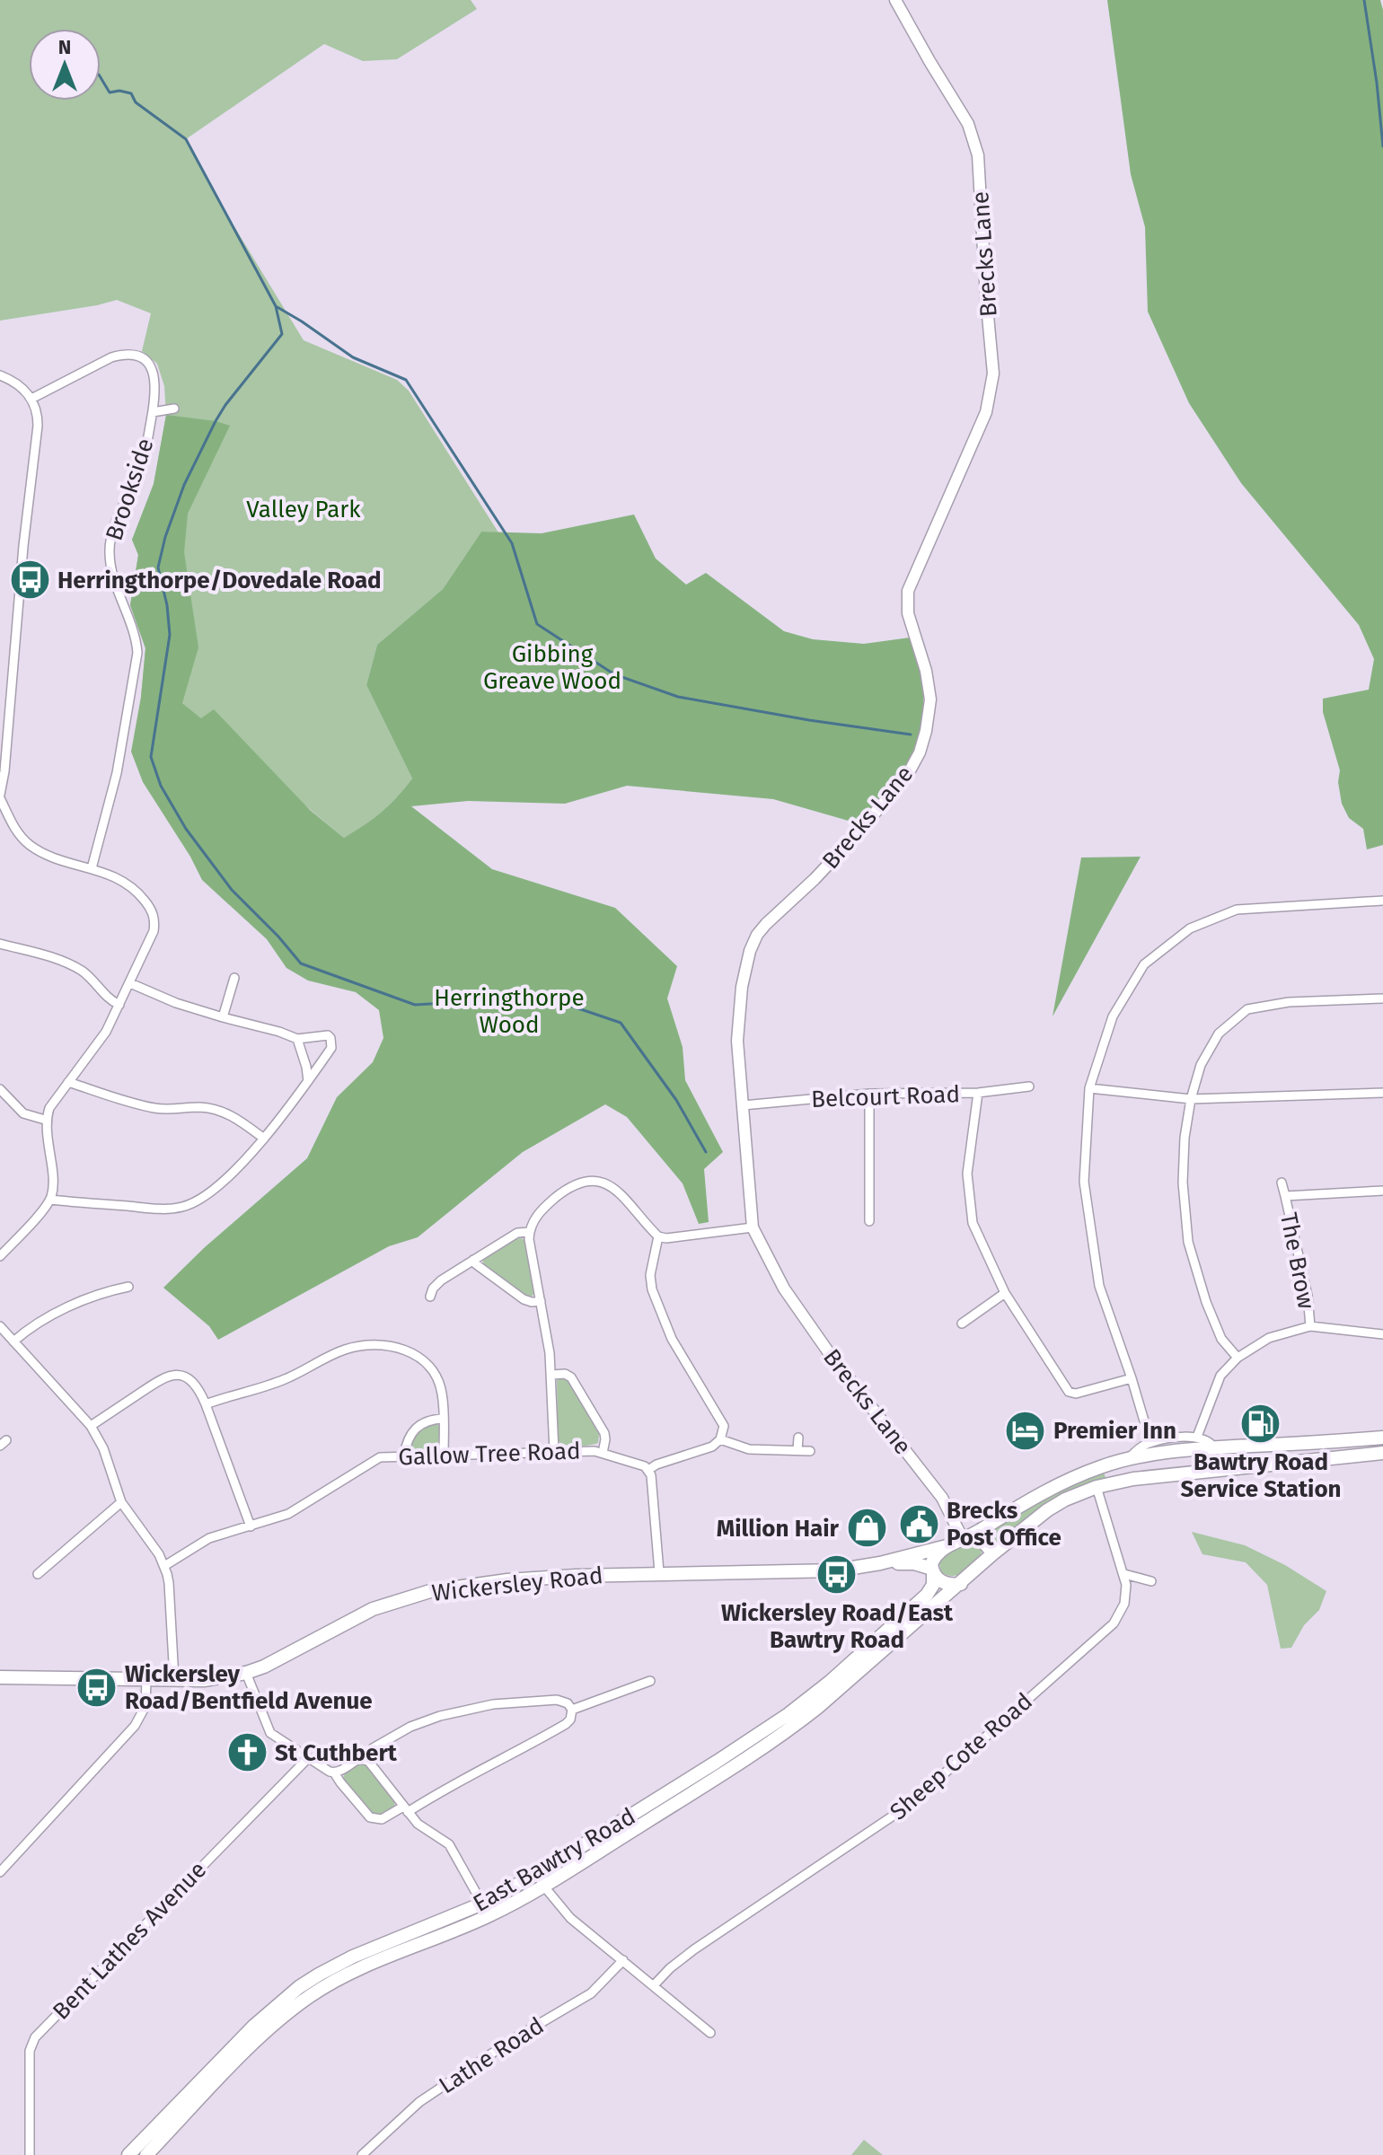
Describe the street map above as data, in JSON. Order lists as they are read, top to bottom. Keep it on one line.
{"streets":{"main road":["Wickersley Road","East Bawtry Road"],"street":["Brecks Lane","Brookside","Belcourt Road","The Brow","Gallow Tree Road","Sheep Cote Road","Bent Lathes Avenue","Lathe Road"]},"crossings":[["Brecks Lane","Belcourt Road"],["Brecks Lane","Wickersley Road"],["Wickersley Road","East Bawtry Road"],["Sheep Cote Road","East Bawtry Road"]],"parks":["Valley Park","Gibbing Greave Wood","Herringthorpe Wood"],"places":{"bus stop":["Herringthorpe/Dovedale Road","Wickersley Road/East Bawtry Road","Wickersley Road/Bentfield Avenue"],"fuel station":["Bawtry Road Service Station"],"hotel":["Premier Inn"],"public building":["Brecks Post Office"],"shop":["Million Hair"],"church":["St Cuthbert"]},"north":"top"}
